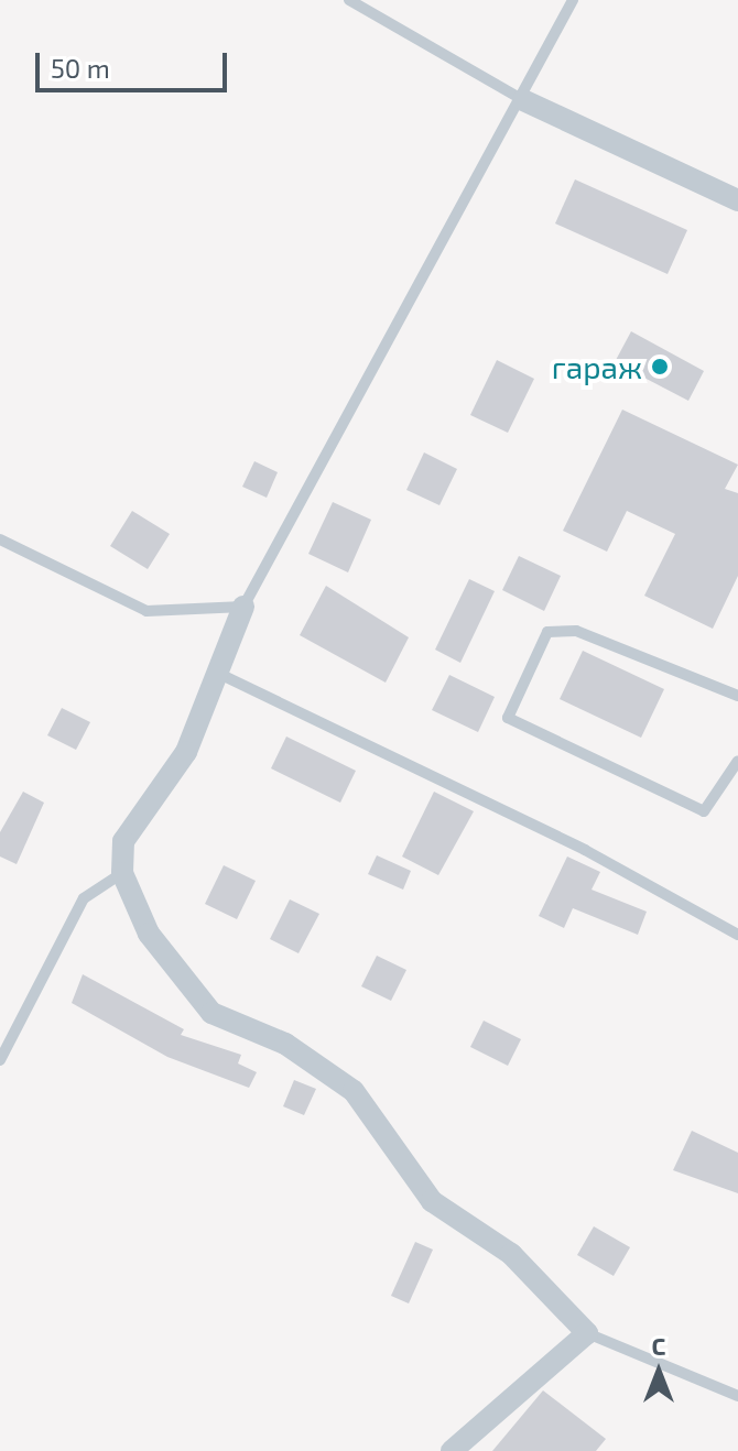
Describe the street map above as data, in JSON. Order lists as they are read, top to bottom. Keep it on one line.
{"places":["гараж"],"scale_bar":"50 m","north":"top"}
